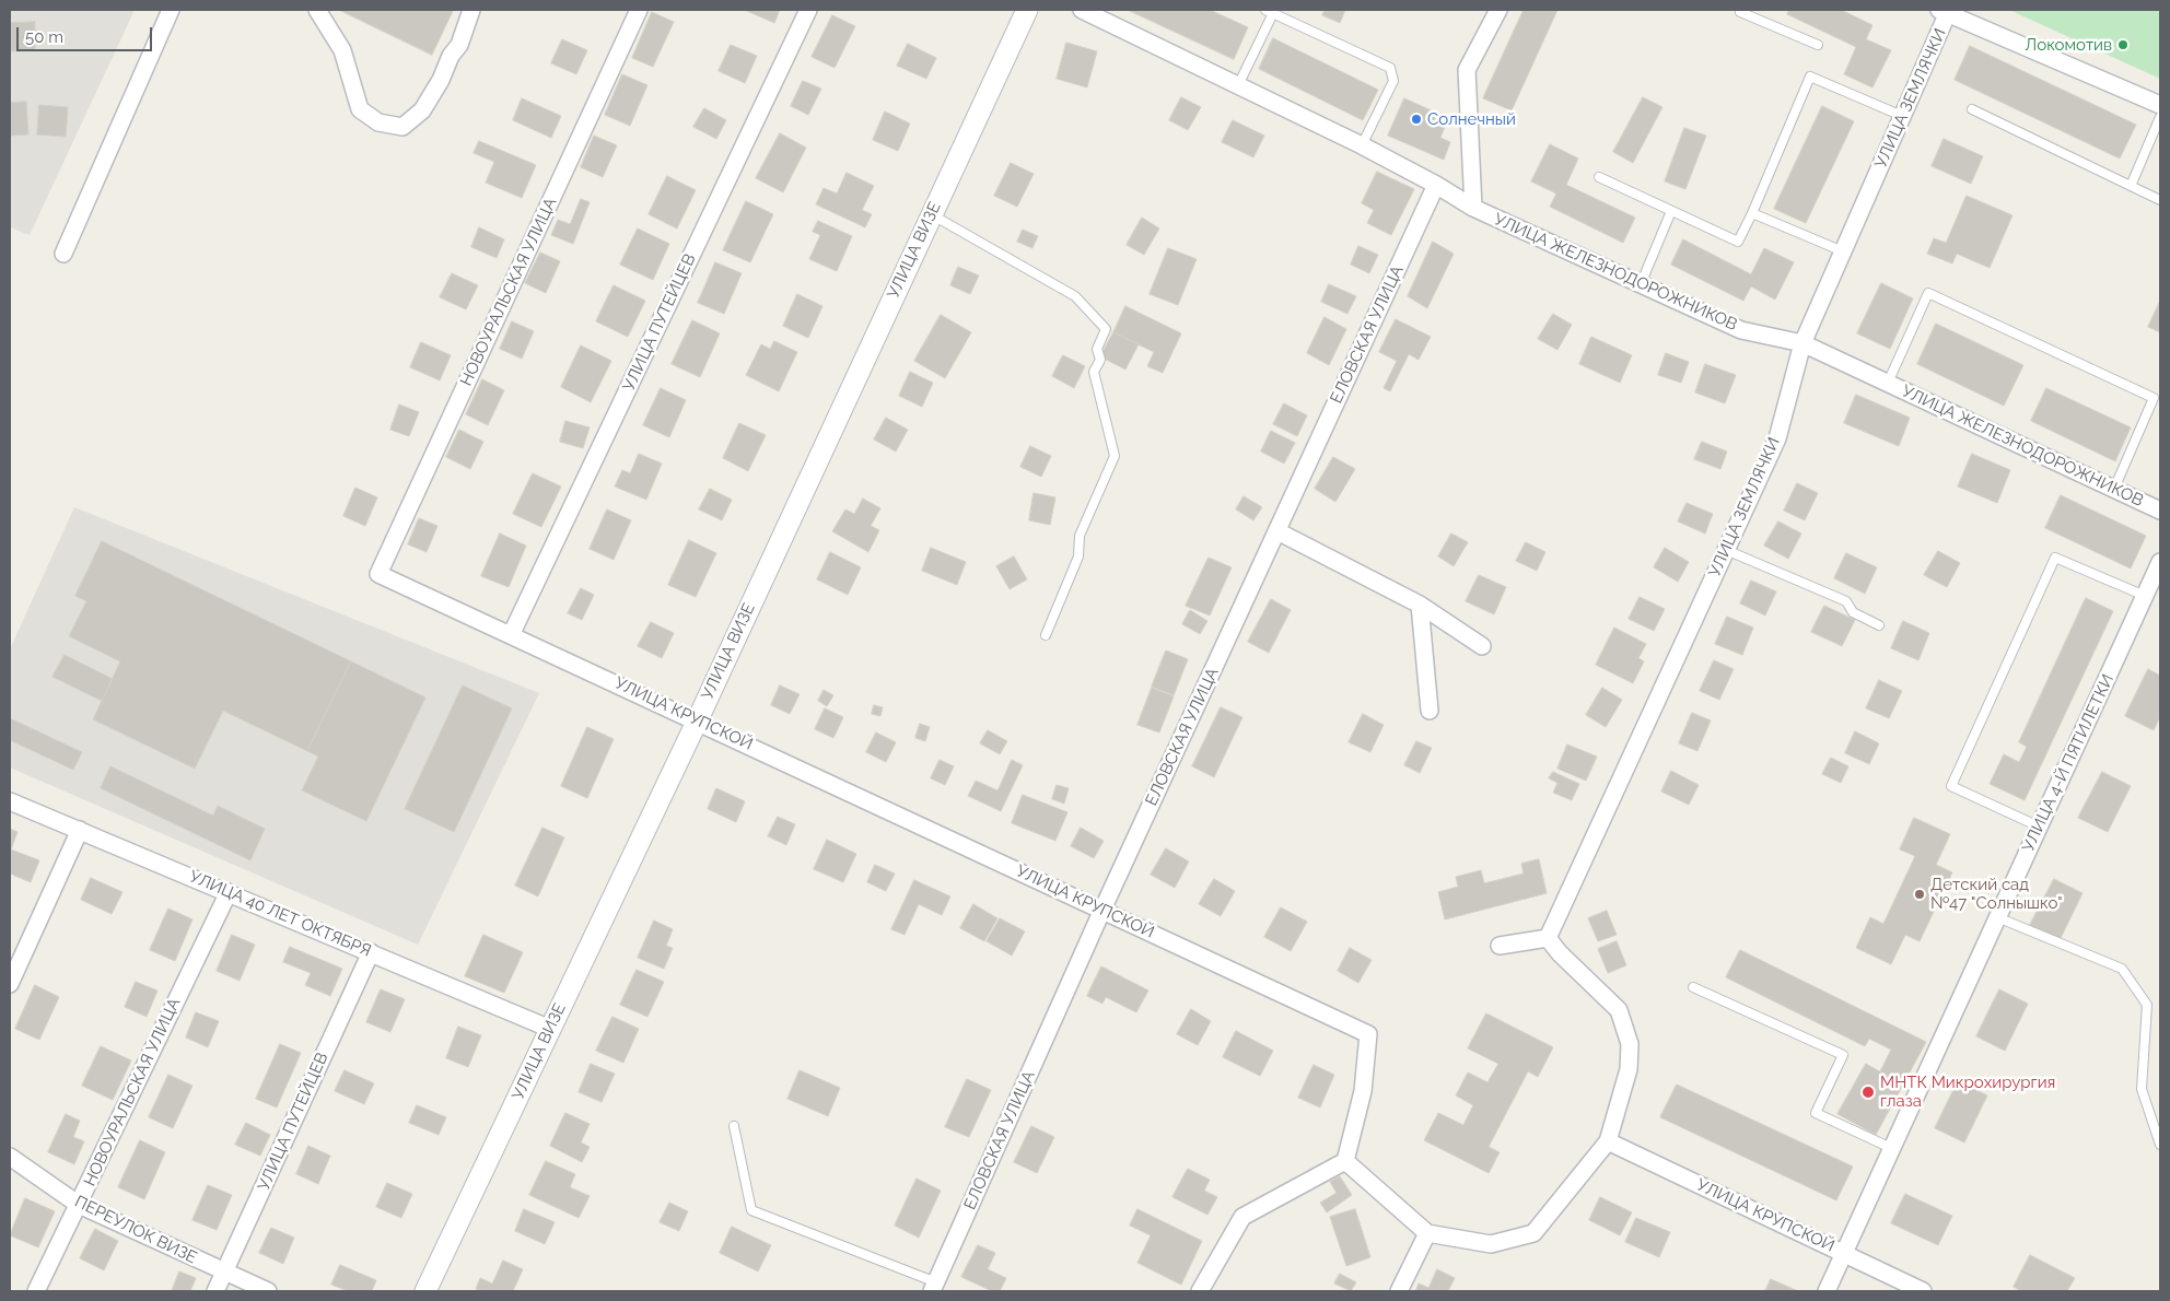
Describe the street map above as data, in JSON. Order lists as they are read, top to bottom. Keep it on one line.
{"streets":{"street":["УЛИЦА ЗЕМЛЯЧКИ","УЛИЦА ВИЗЕ","УЛИЦА ЖЕЛЕЗНОДОРОЖНИКОВ","НОВОУРАЛЬСКАЯ УЛИЦА","УЛИЦА ПУТЕЙЦЕВ","ЕЛОВСКАЯ УЛИЦА","УЛИЦА КРУПСКОЙ","УЛИЦА 4-Й ПЯТИЛЕТКИ","УЛИЦА 40 ЛЕТ ОКТЯБРЯ","ПЕРЕУЛОК ВИЗЕ"]},"crossings":[["УЛИЦА ЗЕМЛЯЧКИ","УЛИЦА ЖЕЛЕЗНОДОРОЖНИКОВ"],["УЛИЦА ВИЗЕ","УЛИЦА КРУПСКОЙ"],["УЛИЦА ВИЗЕ","УЛИЦА 40 ЛЕТ ОКТЯБРЯ"],["УЛИЦА ЖЕЛЕЗНОДОРОЖНИКОВ","ЕЛОВСКАЯ УЛИЦА"],["НОВОУРАЛЬСКАЯ УЛИЦА","УЛИЦА КРУПСКОЙ"],["НОВОУРАЛЬСКАЯ УЛИЦА","УЛИЦА 40 ЛЕТ ОКТЯБРЯ"],["НОВОУРАЛЬСКАЯ УЛИЦА","ПЕРЕУЛОК ВИЗЕ"],["УЛИЦА ПУТЕЙЦЕВ","УЛИЦА КРУПСКОЙ"],["УЛИЦА ПУТЕЙЦЕВ","УЛИЦА 40 ЛЕТ ОКТЯБРЯ"],["УЛИЦА ПУТЕЙЦЕВ","ПЕРЕУЛОК ВИЗЕ"],["ЕЛОВСКАЯ УЛИЦА","УЛИЦА КРУПСКОЙ"],["УЛИЦА КРУПСКОЙ","УЛИЦА 4-Й ПЯТИЛЕТКИ"]],"places":["Локомотив","Солнечный","Детский сад №47 \"Солнышко\"","МНТК Микрохирургия глаза"],"scale_bar":"50 m"}
